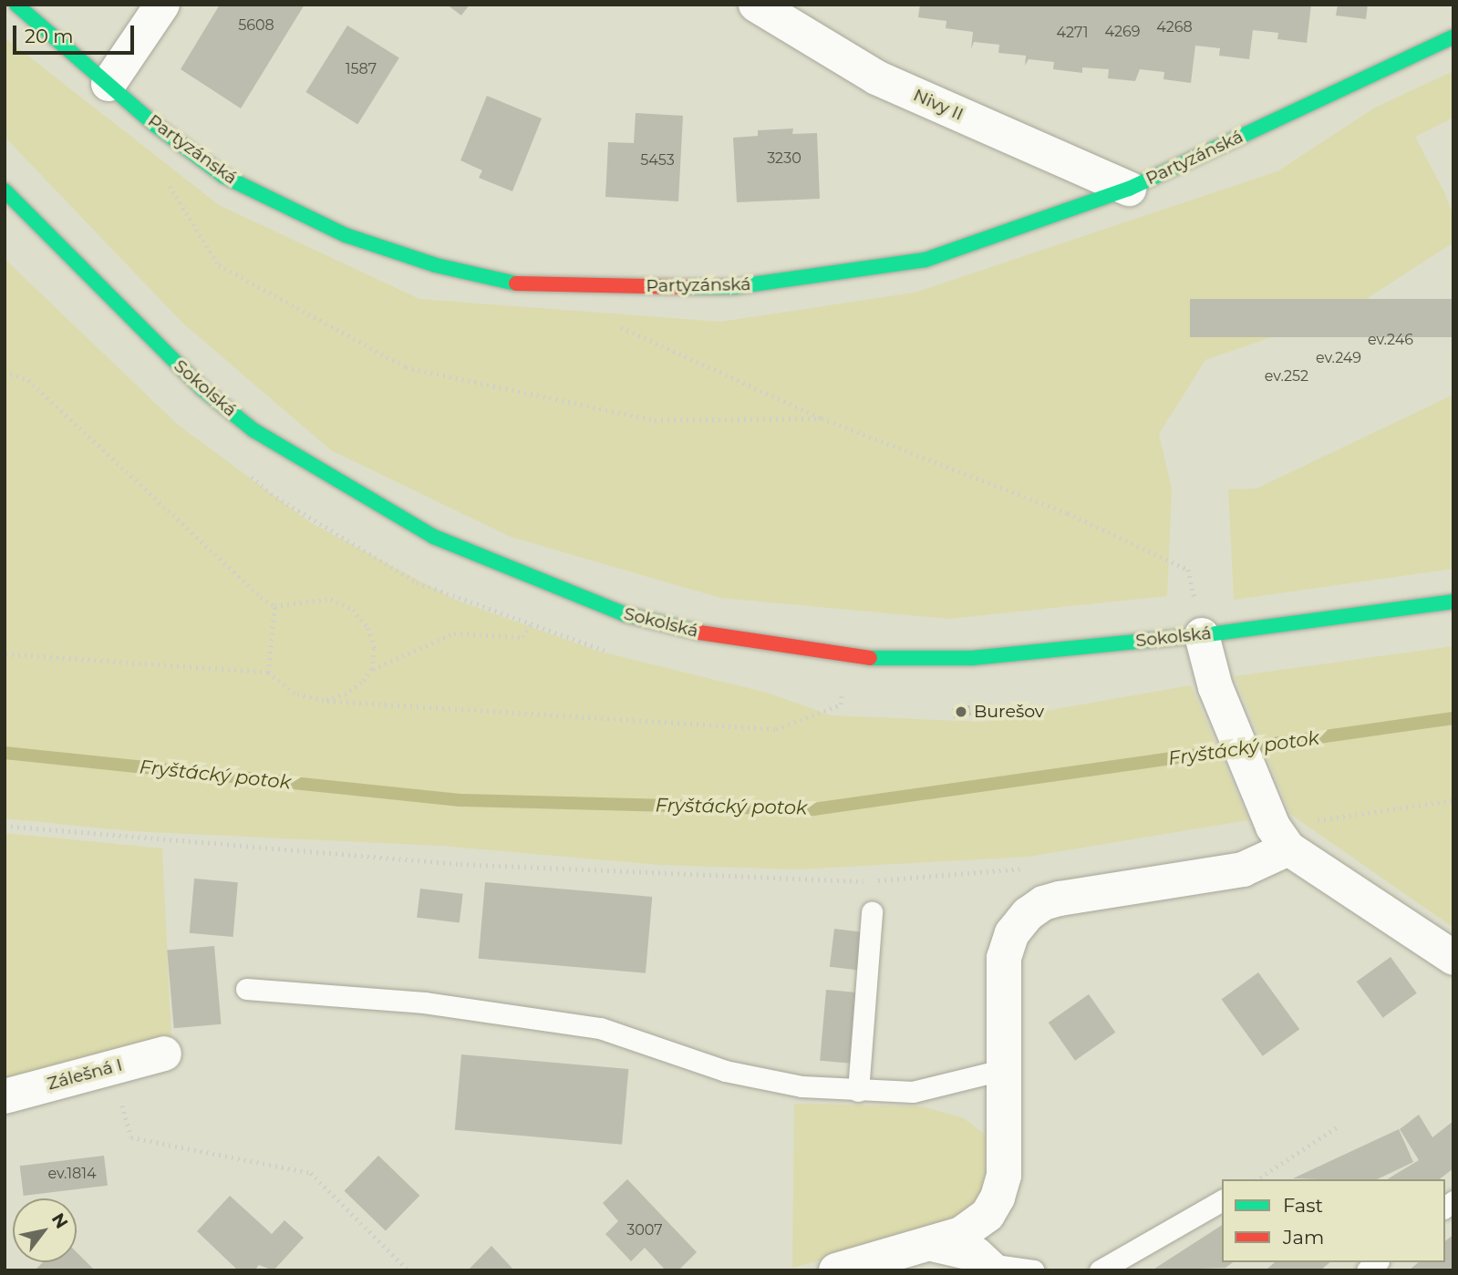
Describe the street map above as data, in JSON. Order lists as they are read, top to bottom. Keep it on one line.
{"streets":{"main road":["Partyzánská","Sokolská"],"street":["Nivy II","Zálešná I"]},"crossings":[["Nivy II","Partyzánská"]],"water":["Fryštácký potok"],"places":["Burešov"],"house_numbers":["5608","4268","4269","4271","1587","3230","5453","ev.246","ev.249","ev.252","ev.1814","3007"],"legend":["Fast","Jam"],"scale_bar":"20 m","north":"top right"}
